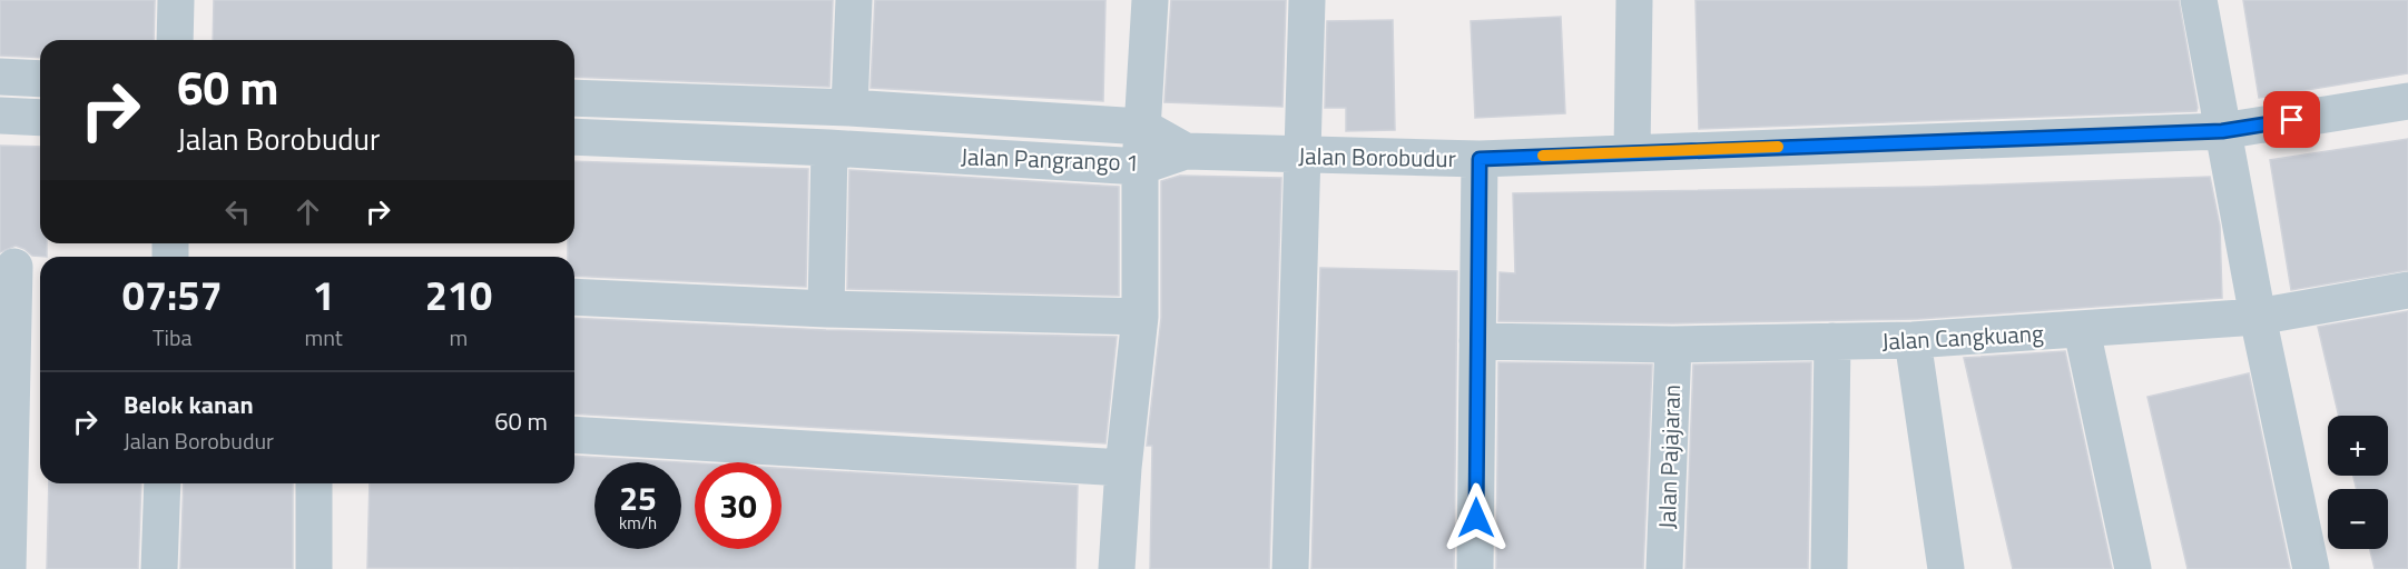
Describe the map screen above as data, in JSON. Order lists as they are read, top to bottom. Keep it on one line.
{"streets":{"street":["Jalan Borobudur","Jalan Pangrango 1","Jalan Cangkuang","Jalan Pajajaran"]},"crossings":[["Jalan Borobudur","Jalan Pangrango 1"],["Jalan Cangkuang","Jalan Pajajaran"]],"page":{"turn":["60 m","Jalan Borobudur"],"eta":["07:57","Tiba","1","mnt","210","m"],"list":[{"name":"Belok kanan","note":"Jalan Borobudur","value":"60 m"}],"map_buttons":["+","−"],"speed":"25 km/h","limit":"30"}}
